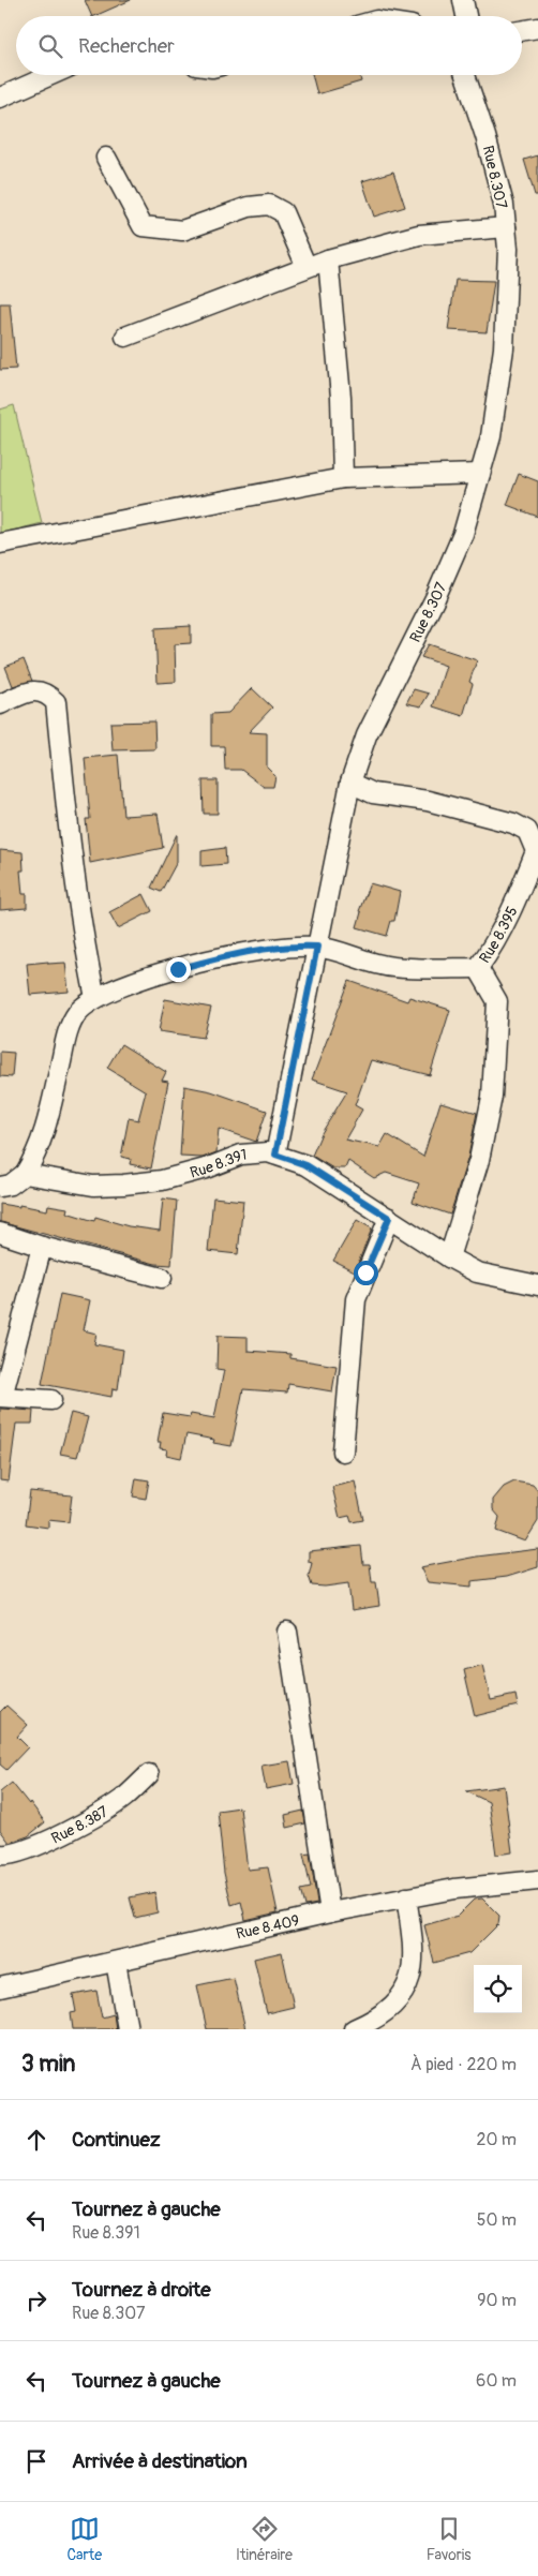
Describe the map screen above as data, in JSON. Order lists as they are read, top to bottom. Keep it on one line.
{"streets":{"street":["Rue 8.307","Rue 8.395","Rue 8.391","Rue 8.387","Rue 8.409"]},"crossings":[["Rue 8.307","Rue 8.395"],["Rue 8.307","Rue 8.391"]],"page":{"search":"Rechercher","heading":["3 min","À pied · 220 m"],"list":[["Continuez","20 m"],["Tournez à gauche","Rue 8.391","50 m"],["Tournez à droite","Rue 8.307","90 m"],["Tournez à gauche","60 m"],"Arrivée à destination"],"nav":["Carte","Itinéraire","Favoris"]}}
